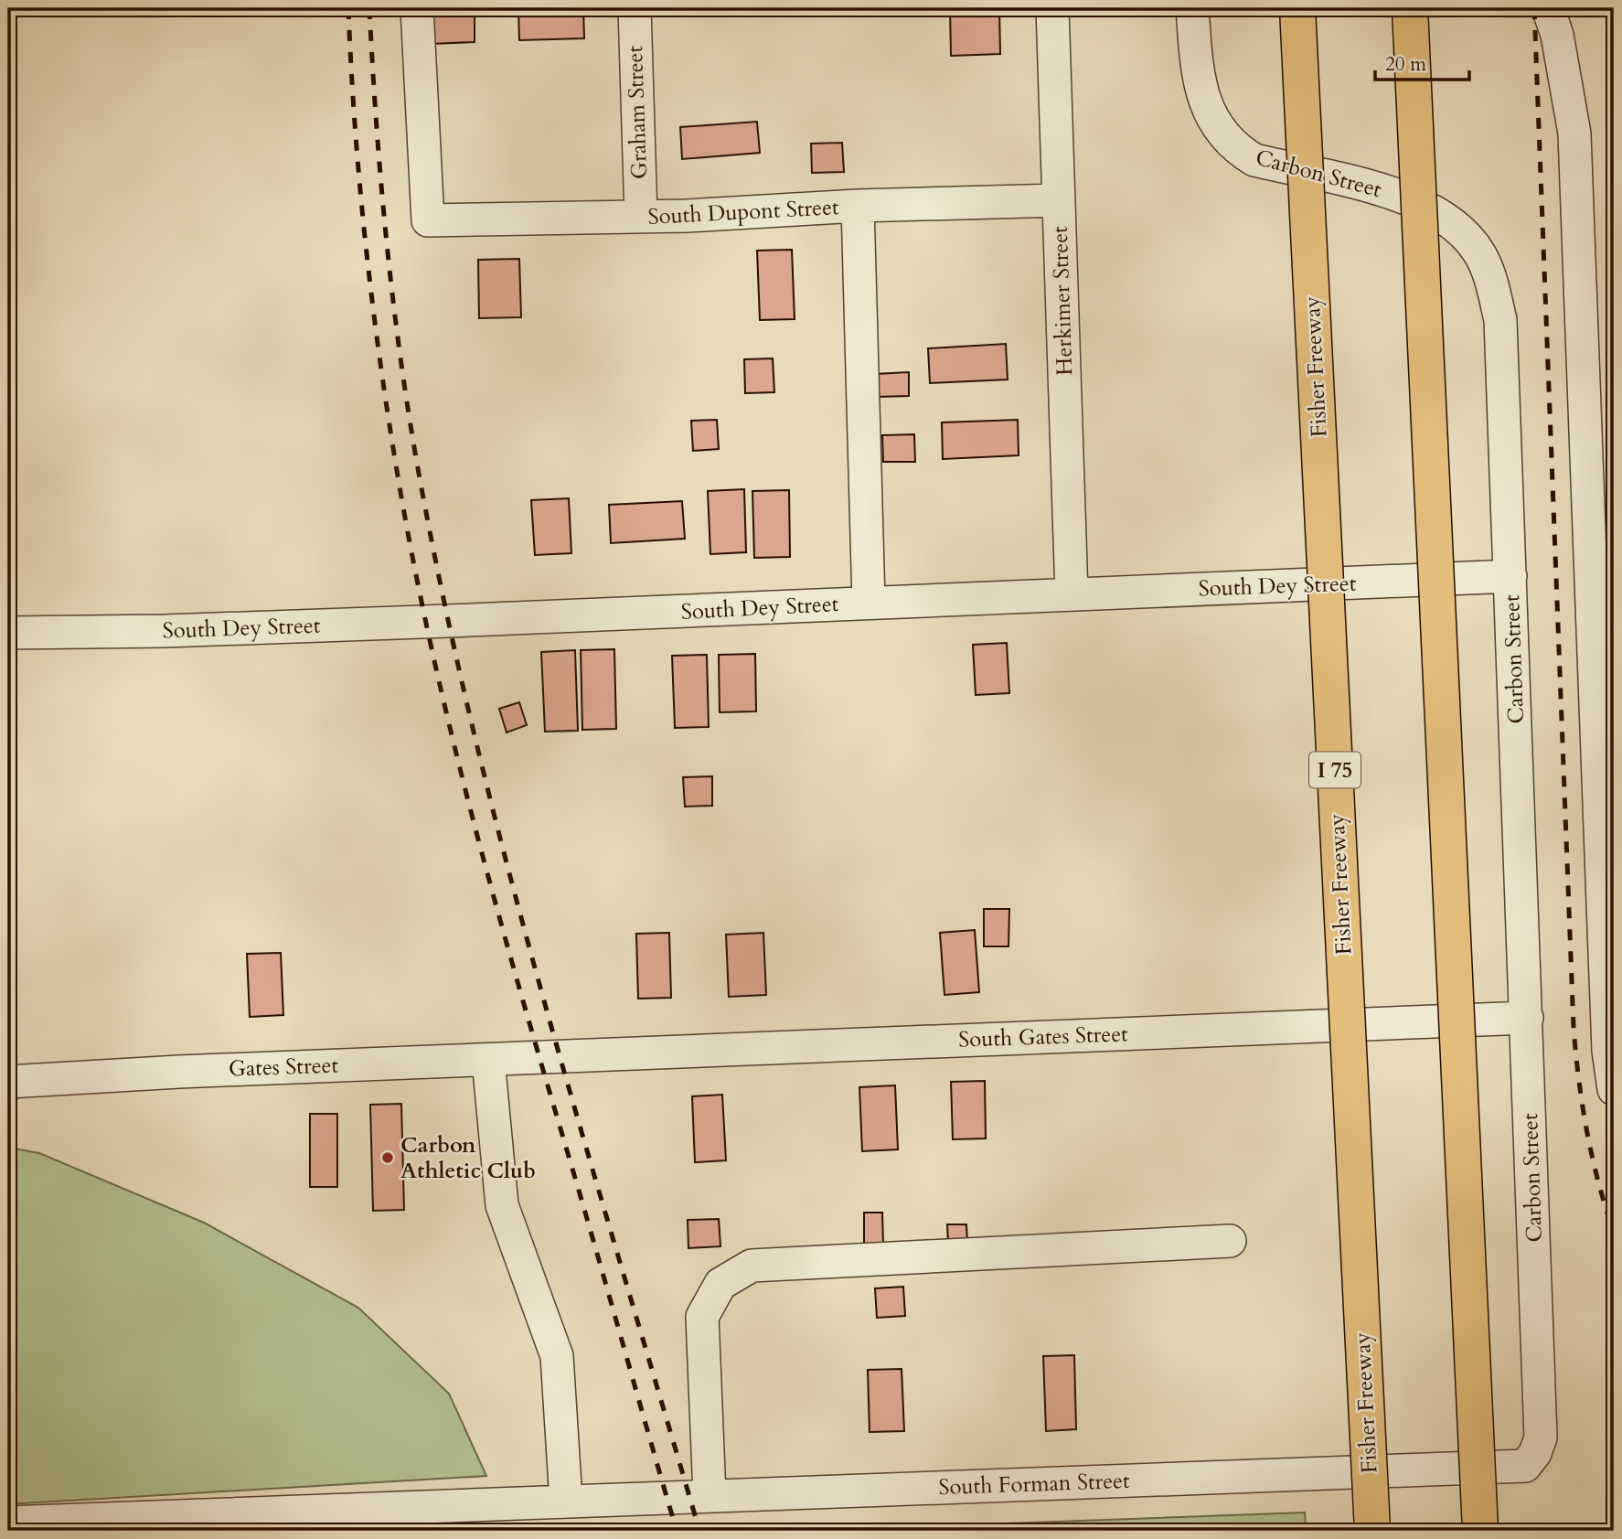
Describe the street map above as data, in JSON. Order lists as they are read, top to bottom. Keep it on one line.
{"streets":{"highway":["Fisher Freeway","I 75"],"street":["Graham Street","Carbon Street","South Dupont Street","Herkimer Street","South Dey Street","South Gates Street","Gates Street","South Forman Street"]},"crossings":[["Graham Street","South Dupont Street"],["Carbon Street","South Dey Street"],["Carbon Street","South Gates Street"],["Carbon Street","South Forman Street"],["South Dupont Street","Herkimer Street"],["Herkimer Street","South Dey Street"],["South Gates Street","Gates Street"]],"places":["Carbon Athletic Club"],"scale_bar":"20 m"}
